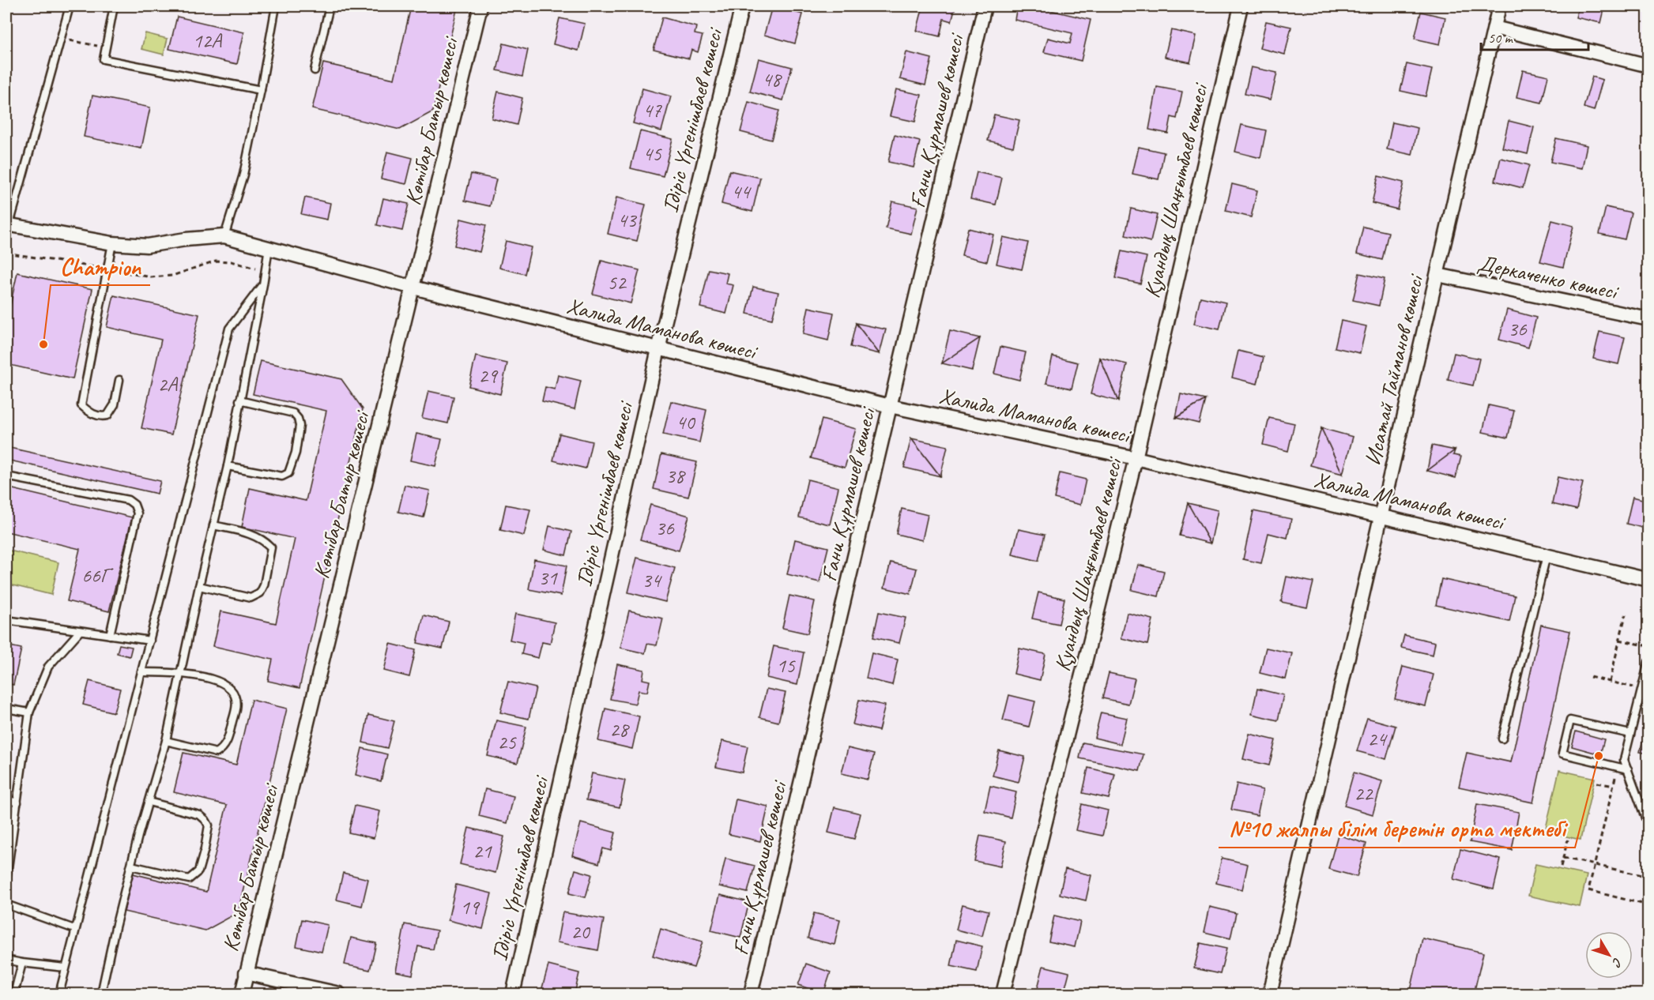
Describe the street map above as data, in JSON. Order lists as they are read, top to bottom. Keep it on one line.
{"streets":{"street":["Ідіріс Үргенішбаев көшесі","Көтібар Батыр көшесі","Ғани Құрмашев көшесі","Қуандық Шаңғытбаев көшесі","Деркаченко көшесі","Халида Маманова көшесі","Исатай Тайманов көшесі"]},"crossings":[["Ідіріс Үргенішбаев көшесі","Халида Маманова көшесі"],["Көтібар Батыр көшесі","Халида Маманова көшесі"],["Ғани Құрмашев көшесі","Халида Маманова көшесі"],["Қуандық Шаңғытбаев көшесі","Халида Маманова көшесі"],["Деркаченко көшесі","Исатай Тайманов көшесі"],["Халида Маманова көшесі","Исатай Тайманов көшесі"]],"places":["Champion","№10 жалпы білім беретін орта мектебі"],"house_numbers":["12А","48","47","45","44","43","52","36","29","2А","40","38","36","66Г","31","34","15","28","24","25","22","21","19","20"],"scale_bar":"50 m","north":"bottom right"}
